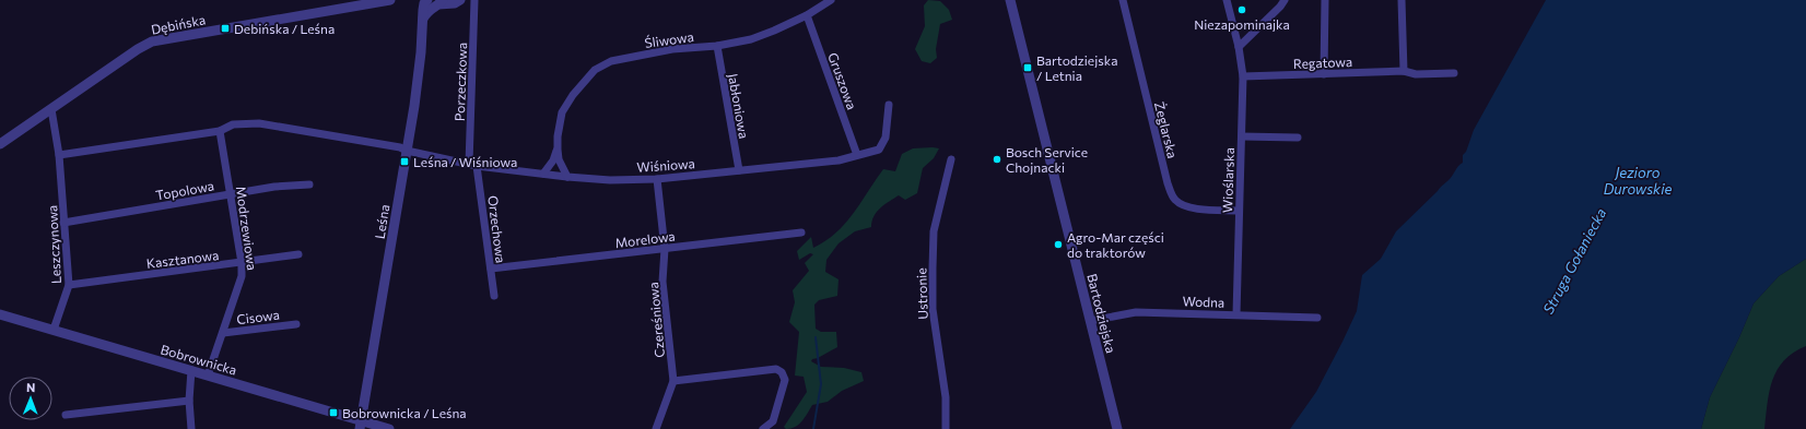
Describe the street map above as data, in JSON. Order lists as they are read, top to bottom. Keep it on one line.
{"streets":{"street":["Dębińska","Śliwowa","Regatowa","Gruszowa","Porzeczkowa","Jabłoniowa","Żeglarska","Wiśniowa","Wioślarska","Topolowa","Leśna","Modrzewiowa","Orzechowa","Morelowa","Leszczynowa","Kasztanowa","Ustronie","Wodna","Bartodziejska","Cisowa","Czereśniowa","Bobrownicka"]},"crossings":[["Dębińska","Leszczynowa"],["Śliwowa","Gruszowa"],["Śliwowa","Jabłoniowa"],["Śliwowa","Wiśniowa"],["Regatowa","Wioślarska"],["Gruszowa","Wiśniowa"],["Porzeczkowa","Wiśniowa"],["Jabłoniowa","Wiśniowa"],["Żeglarska","Wioślarska"],["Wiśniowa","Leśna"],["Wiśniowa","Modrzewiowa"],["Wiśniowa","Orzechowa"],["Wiśniowa","Czereśniowa"],["Wioślarska","Wodna"],["Topolowa","Modrzewiowa"],["Topolowa","Leszczynowa"],["Leśna","Bobrownicka"],["Modrzewiowa","Kasztanowa"],["Modrzewiowa","Cisowa"],["Modrzewiowa","Bobrownicka"],["Orzechowa","Morelowa"],["Morelowa","Czereśniowa"],["Leszczynowa","Kasztanowa"],["Leszczynowa","Bobrownicka"],["Wodna","Bartodziejska"]],"water":["Jezioro Durowskie","Struga Gołaniecka"],"places":{"other":["Niezapominajka","Bosch Service Chojnacki","Agro-Mar części do traktorów"],"transit":["Debińska / Leśna","Bartodziejska / Letnia","Leśna / Wiśniowa","Bobrownicka / Leśna"]},"north":"top"}
